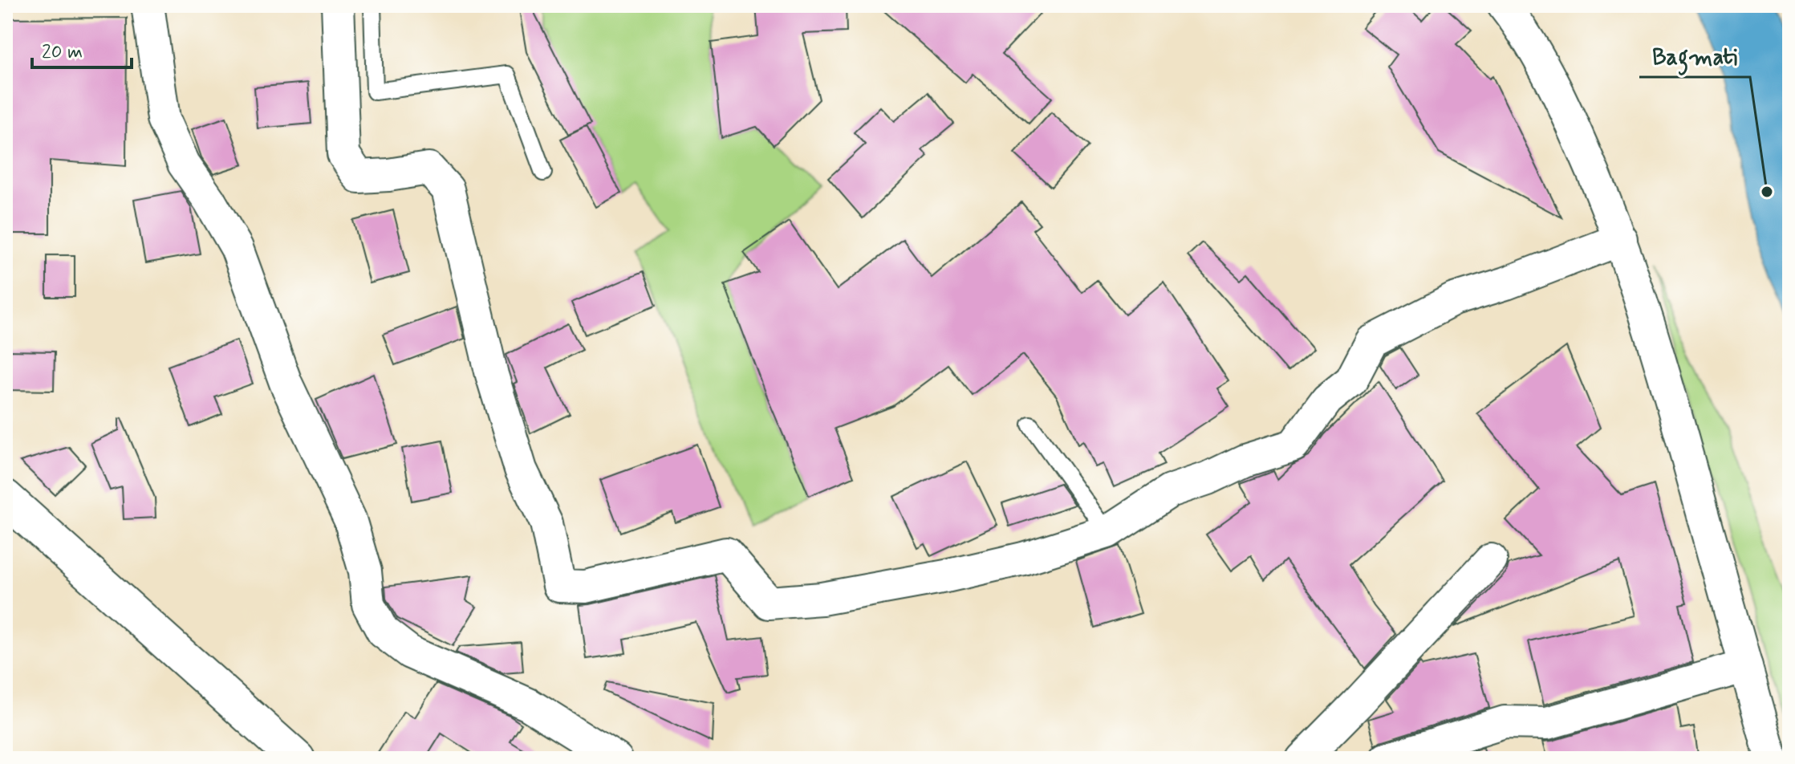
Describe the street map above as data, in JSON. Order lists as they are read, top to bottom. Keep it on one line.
{"places":["Bagmati"],"scale_bar":"20 m"}
